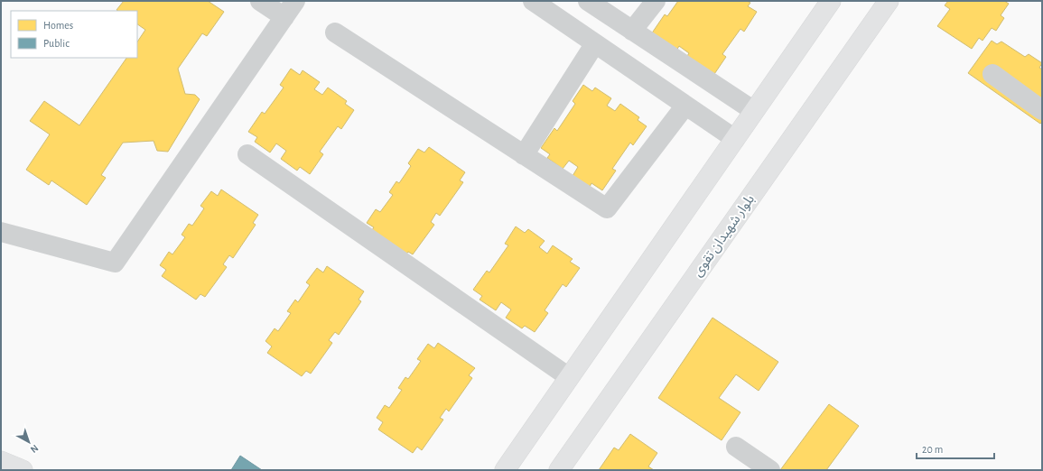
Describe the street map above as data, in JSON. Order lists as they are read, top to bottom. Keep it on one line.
{"streets":{"main road":["بلوار شهیدان تقوی"]},"legend":["Homes","Public"],"scale_bar":"20 m","north":"bottom right"}
